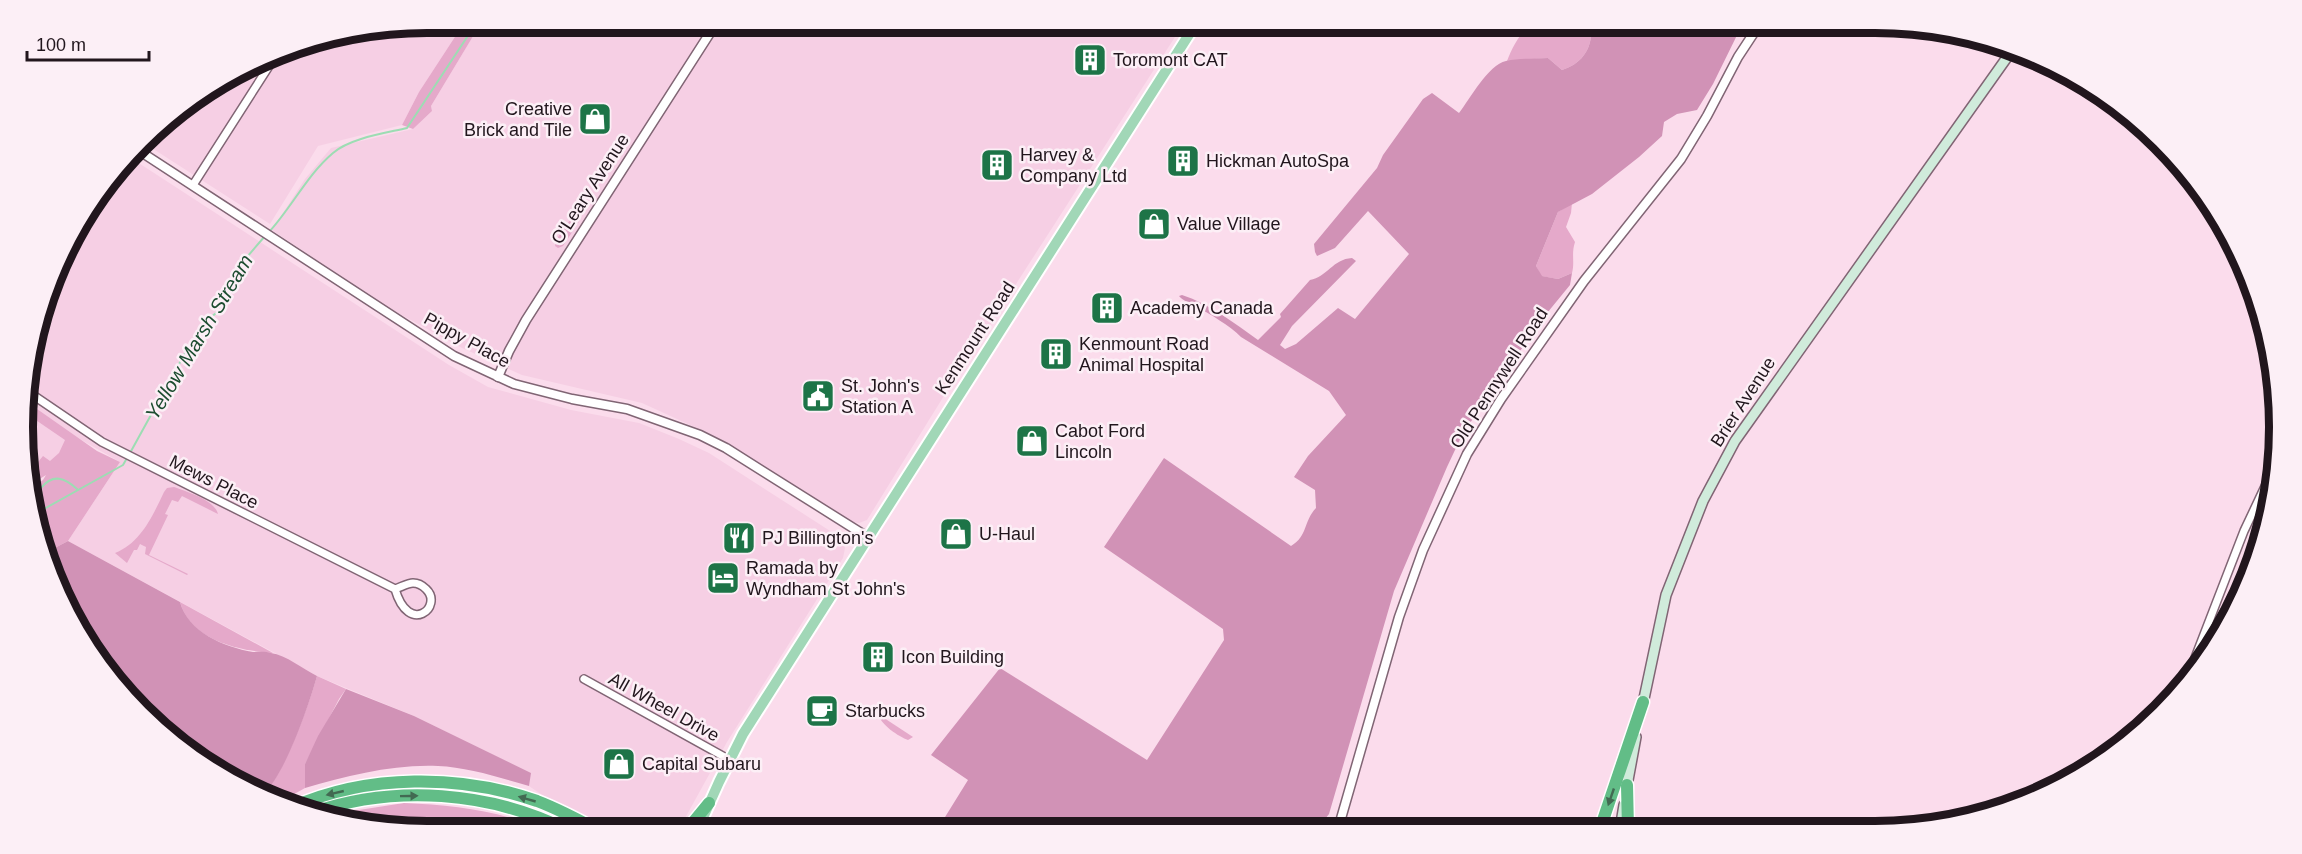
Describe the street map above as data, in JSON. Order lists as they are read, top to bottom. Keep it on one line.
{"streets":{"main road":["Kenmount Road","Brier Avenue"],"street":["O'Leary Avenue","Pippy Place","Old Pennywell Road","Mews Place","All Wheel Drive"]},"crossings":[["O'Leary Avenue","Pippy Place"],["Kenmount Road","Pippy Place"],["Kenmount Road","All Wheel Drive"]],"water":["Yellow Marsh Stream"],"places":{"building":["Toromont CAT","Hickman AutoSpa","Harvey & Company Ltd","Academy Canada","Kenmount Road Animal Hospital","Icon Building"],"shop":["Creative Brick and Tile","Value Village","Cabot Ford Lincoln","U-Haul","Capital Subaru"],"public building":["St. John's Station A"],"restaurant":["PJ Billington's"],"hotel":["Ramada by Wyndham St John's"],"cafe":["Starbucks"]},"scale_bar":"100 m"}
